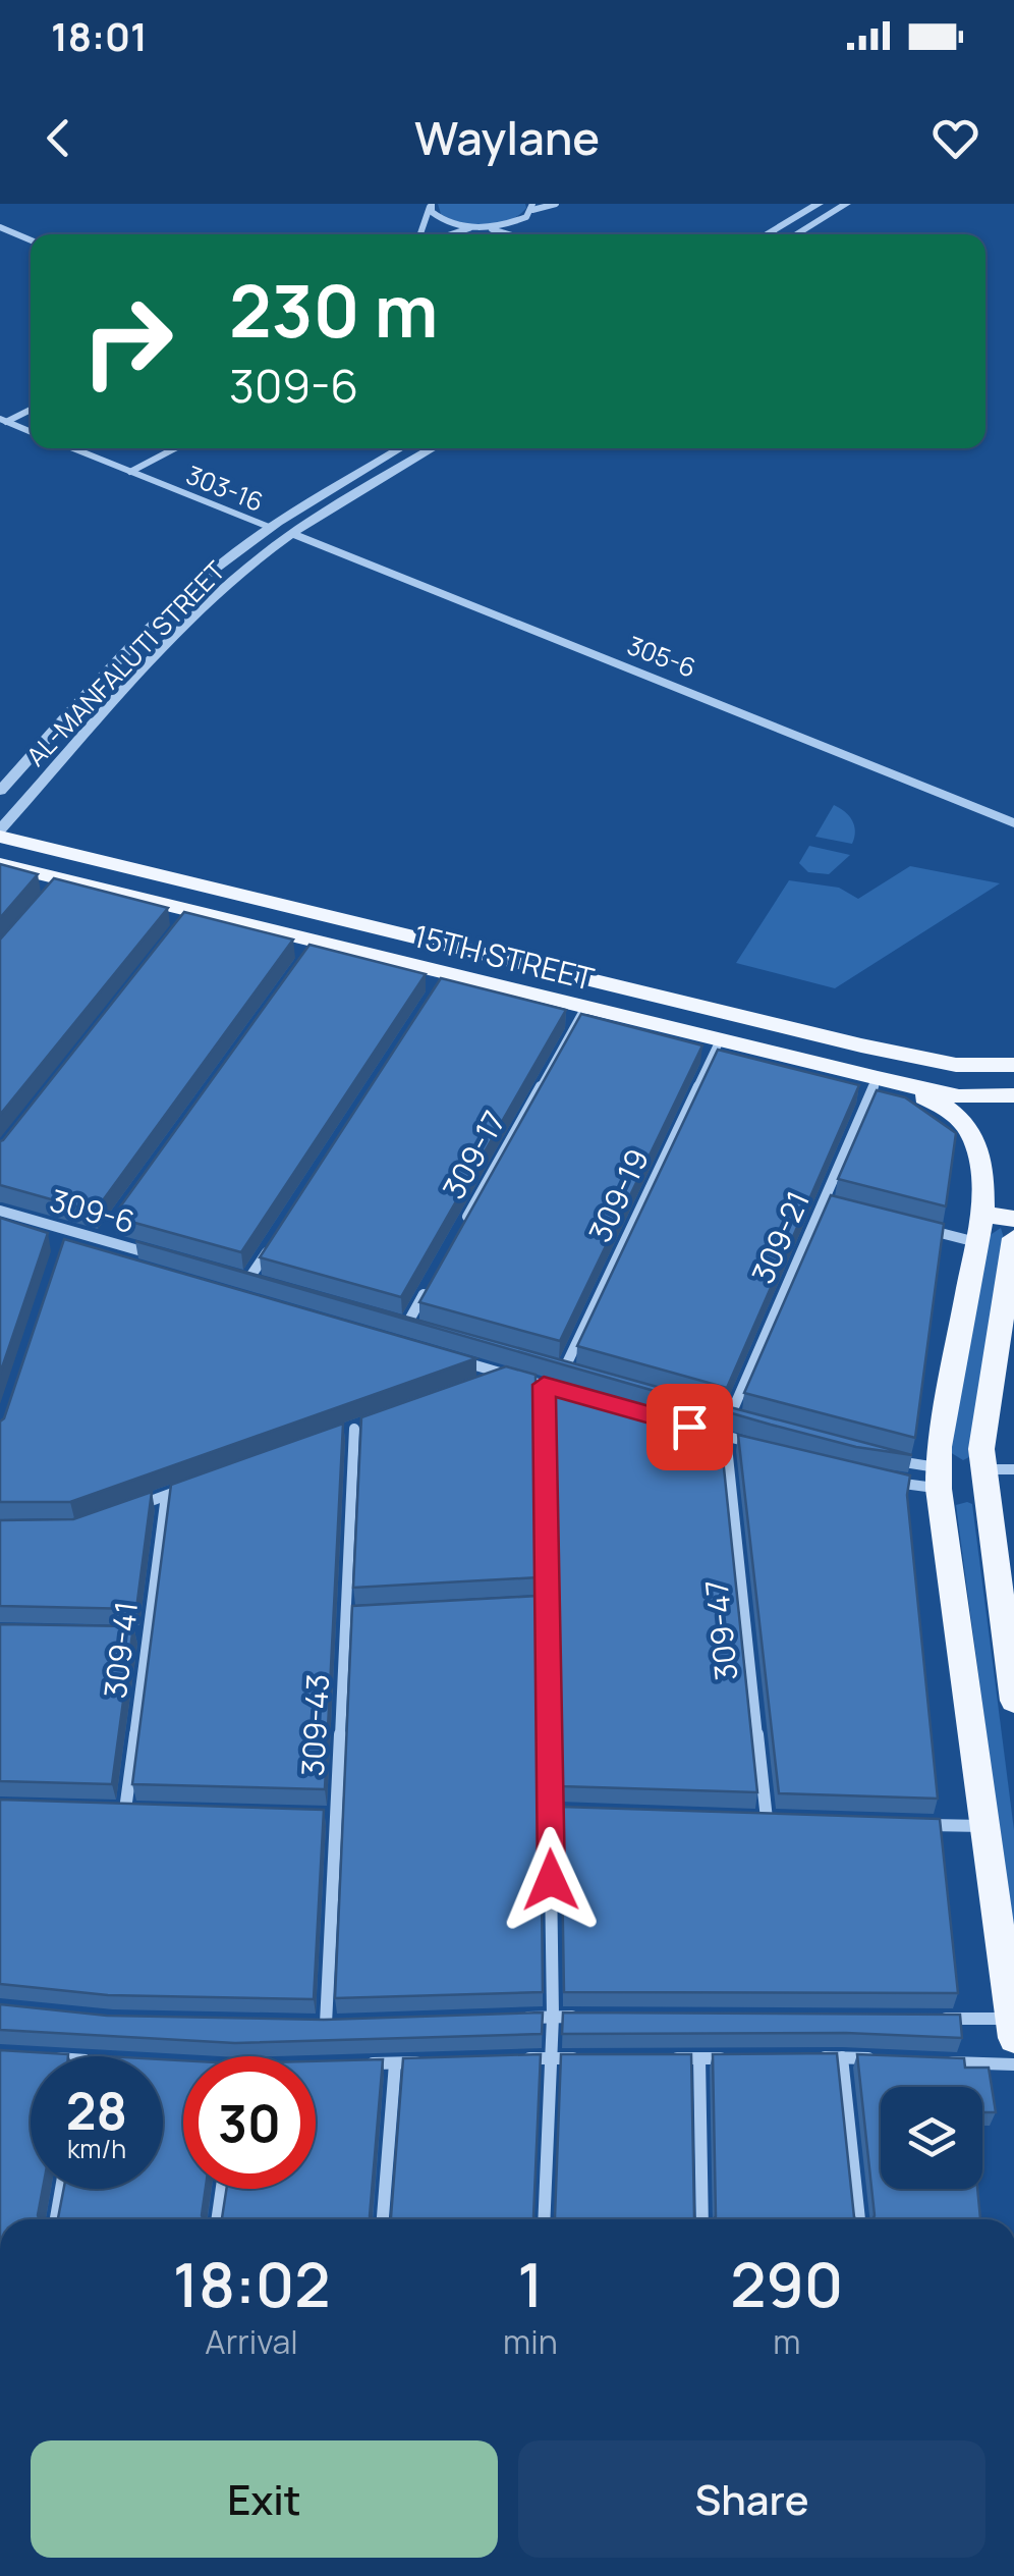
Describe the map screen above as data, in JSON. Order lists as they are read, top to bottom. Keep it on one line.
{"streets":{"main road":["15TH STREET"],"street":["303-16","305-6","AL-MANFALUTI STREET","309-17","309-19","309-6","309-21","309-47","309-41","309-43"]},"crossings":[["303-16","AL-MANFALUTI STREET"],["305-6","AL-MANFALUTI STREET"],["AL-MANFALUTI STREET","15TH STREET"],["15TH STREET","309-17"],["15TH STREET","309-19"],["15TH STREET","309-21"]],"page":{"status":"18:01","header":"Waylane","turn":["230 m","309-6"],"speed":"28 km/h","limit":"30","eta":["18:02","Arrival","1","min","290","m"],"buttons":["Exit","Share"]}}
